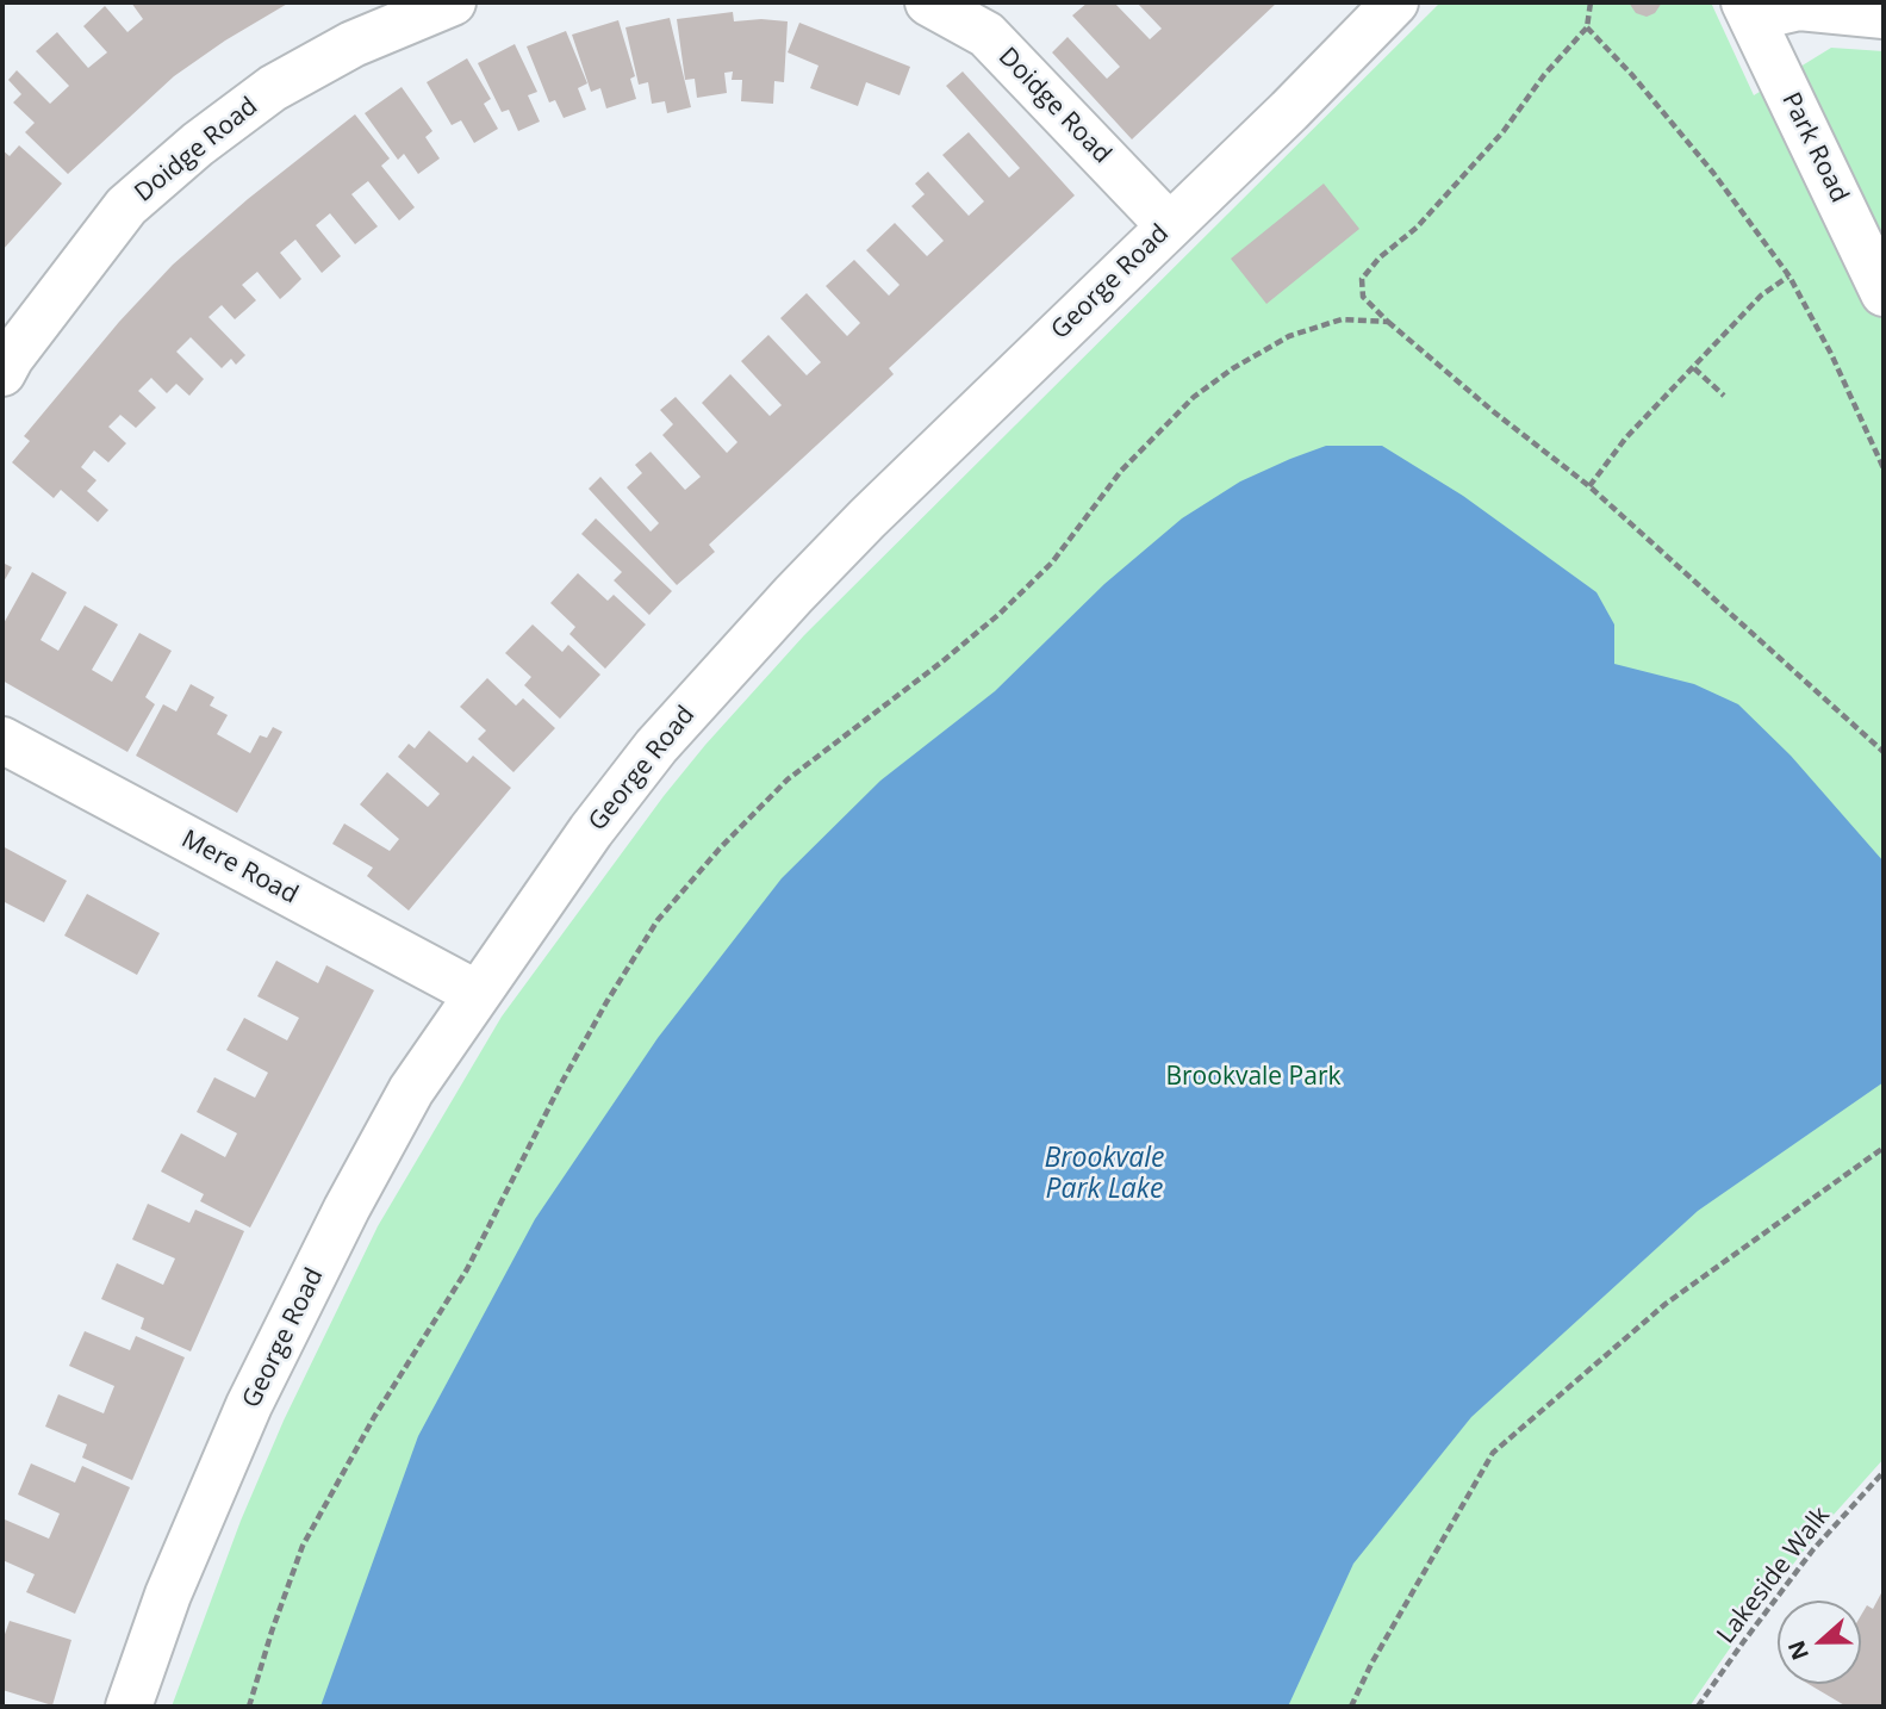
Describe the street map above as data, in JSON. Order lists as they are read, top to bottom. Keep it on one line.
{"streets":{"street":["Doidge Road","Park Road","George Road","Mere Road"],"path":["Lakeside Walk"]},"crossings":[["Doidge Road","George Road"],["George Road","Mere Road"]],"water":["Brookvale Park Lake"],"parks":["Brookvale Park"],"north":"left"}
